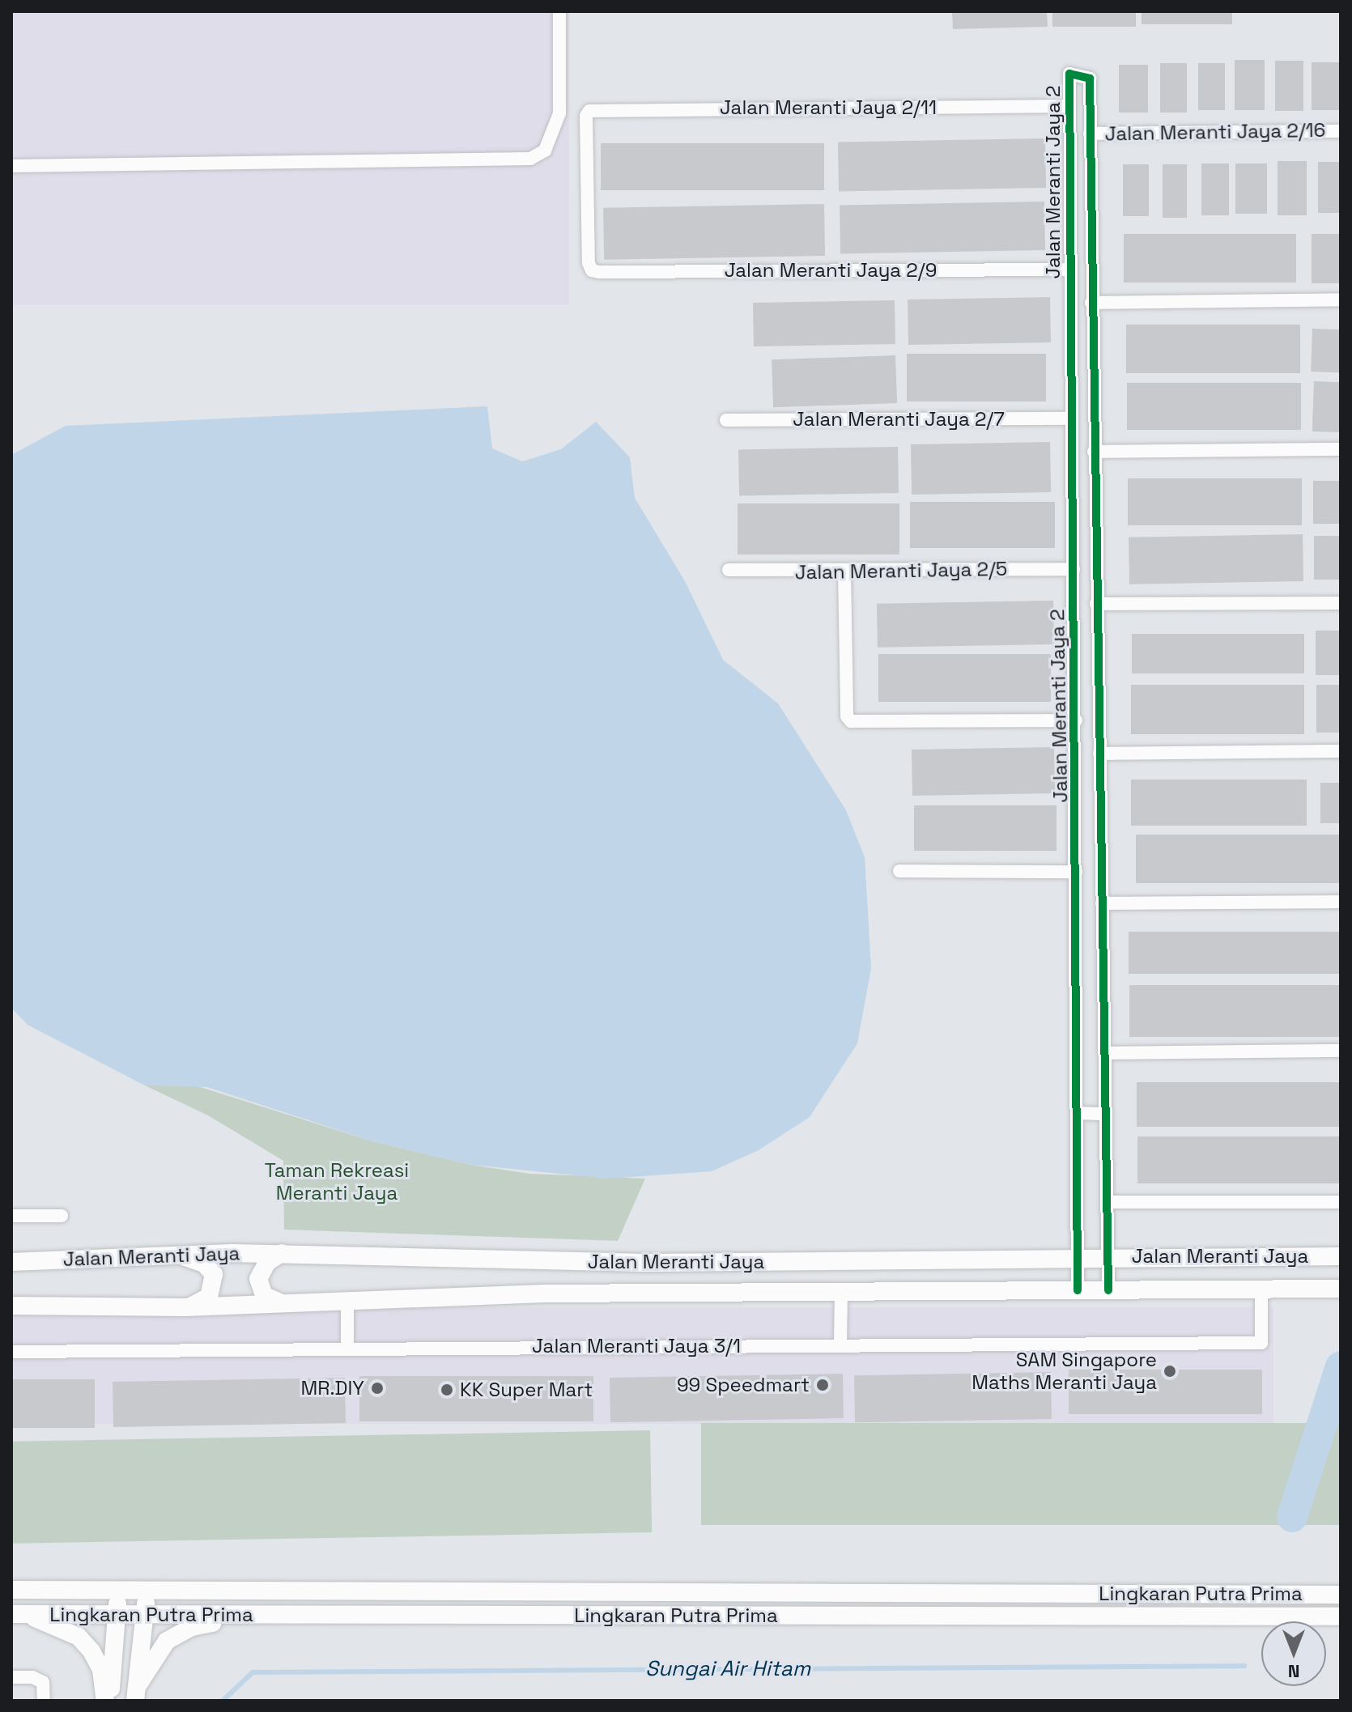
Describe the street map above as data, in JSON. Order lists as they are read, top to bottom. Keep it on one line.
{"streets":{"street":["Jalan Meranti Jaya 2/11","Jalan Meranti Jaya 2/16","Jalan Meranti Jaya 2","Jalan Meranti Jaya 2/9","Jalan Meranti Jaya 2/7","Jalan Meranti Jaya 2/5","Jalan Meranti Jaya","Jalan Meranti Jaya 3/1","Lingkaran Putra Prima"]},"crossings":[["Jalan Meranti Jaya 2/11","Jalan Meranti Jaya 2"],["Jalan Meranti Jaya 2/11","Jalan Meranti Jaya 2/9"],["Jalan Meranti Jaya 2/16","Jalan Meranti Jaya 2"],["Jalan Meranti Jaya 2","Jalan Meranti Jaya 2/9"],["Jalan Meranti Jaya 2","Jalan Meranti Jaya 2/7"],["Jalan Meranti Jaya 2","Jalan Meranti Jaya 2/5"],["Jalan Meranti Jaya 2","Jalan Meranti Jaya"],["Jalan Meranti Jaya","Jalan Meranti Jaya 3/1"]],"water":["Sungai Air Hitam"],"parks":["Taman Rekreasi Meranti Jaya"],"places":["SAM Singapore Maths Meranti Jaya","99 Speedmart","MR.DIY","KK Super Mart"],"north":"bottom"}
